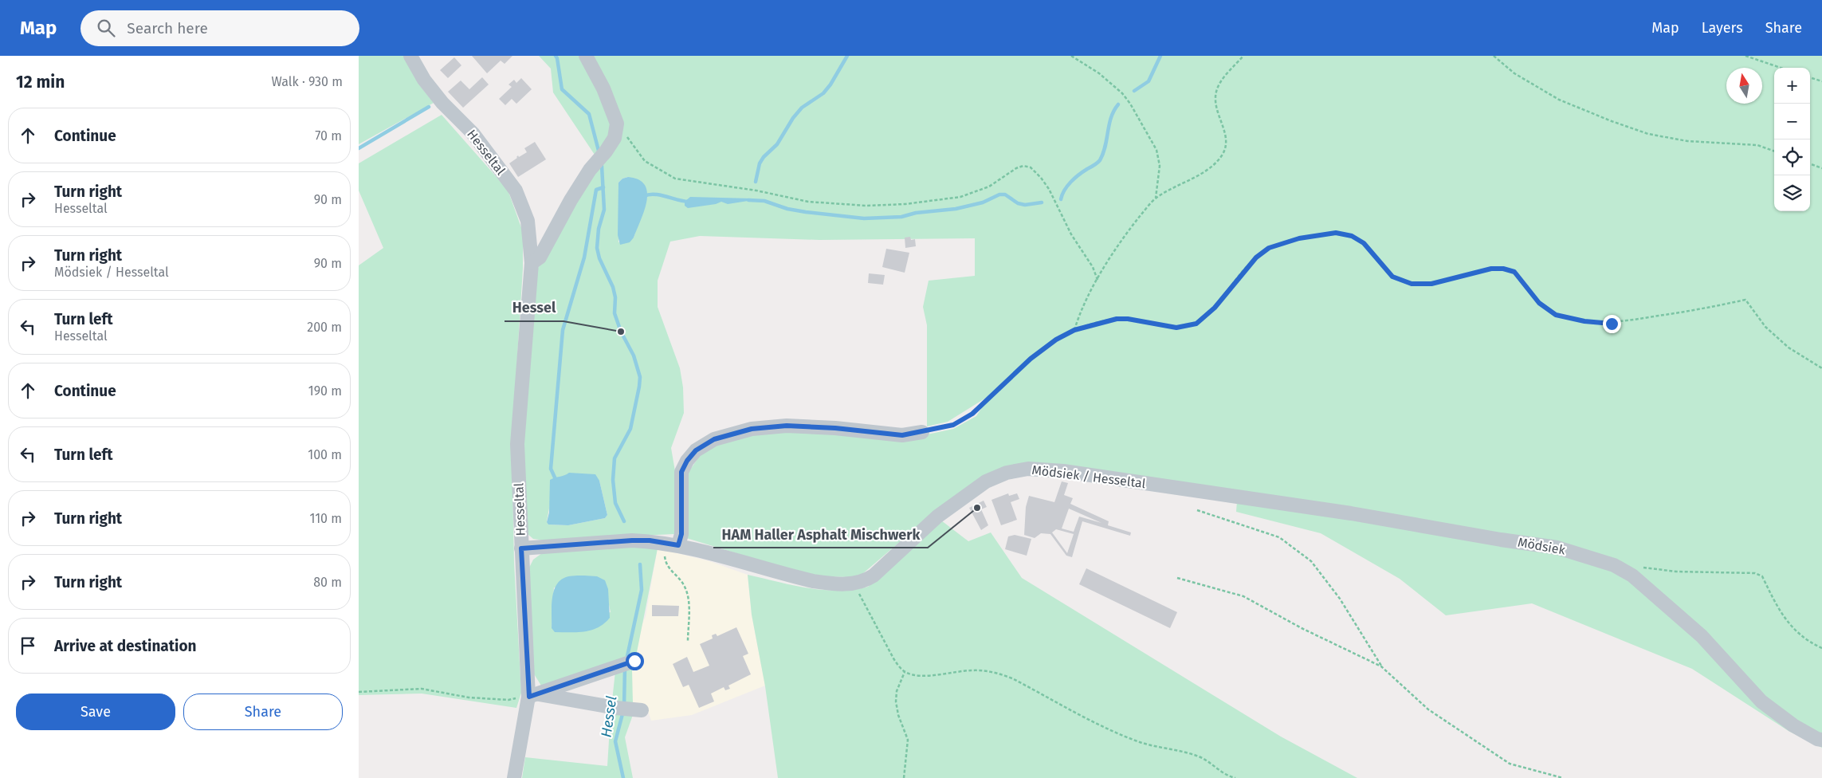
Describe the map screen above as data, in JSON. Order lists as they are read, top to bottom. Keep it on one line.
{"streets":{"street":["Hesseltal","Mödsiek / Hesseltal","Mödsiek"]},"crossings":[["Hesseltal","Mödsiek / Hesseltal"],["Mödsiek / Hesseltal","Mödsiek"]],"water":["Hessel"],"places":["Hessel","HAM Haller Asphalt Mischwerk"],"north":"top","page":{"header":"Map","search":"Search here","nav":["Map","Layers","Share"],"heading":["12 min","Walk · 930 m"],"map_buttons":["+","−"],"list":[["Continue","70 m"],["Turn right","Hesseltal","90 m"],["Turn right","Mödsiek / Hesseltal","90 m"],["Turn left","Hesseltal","200 m"],["Continue","190 m"],["Turn left","100 m"],["Turn right","110 m"],["Turn right","80 m"],"Arrive at destination"],"buttons":["Save","Share"]}}
